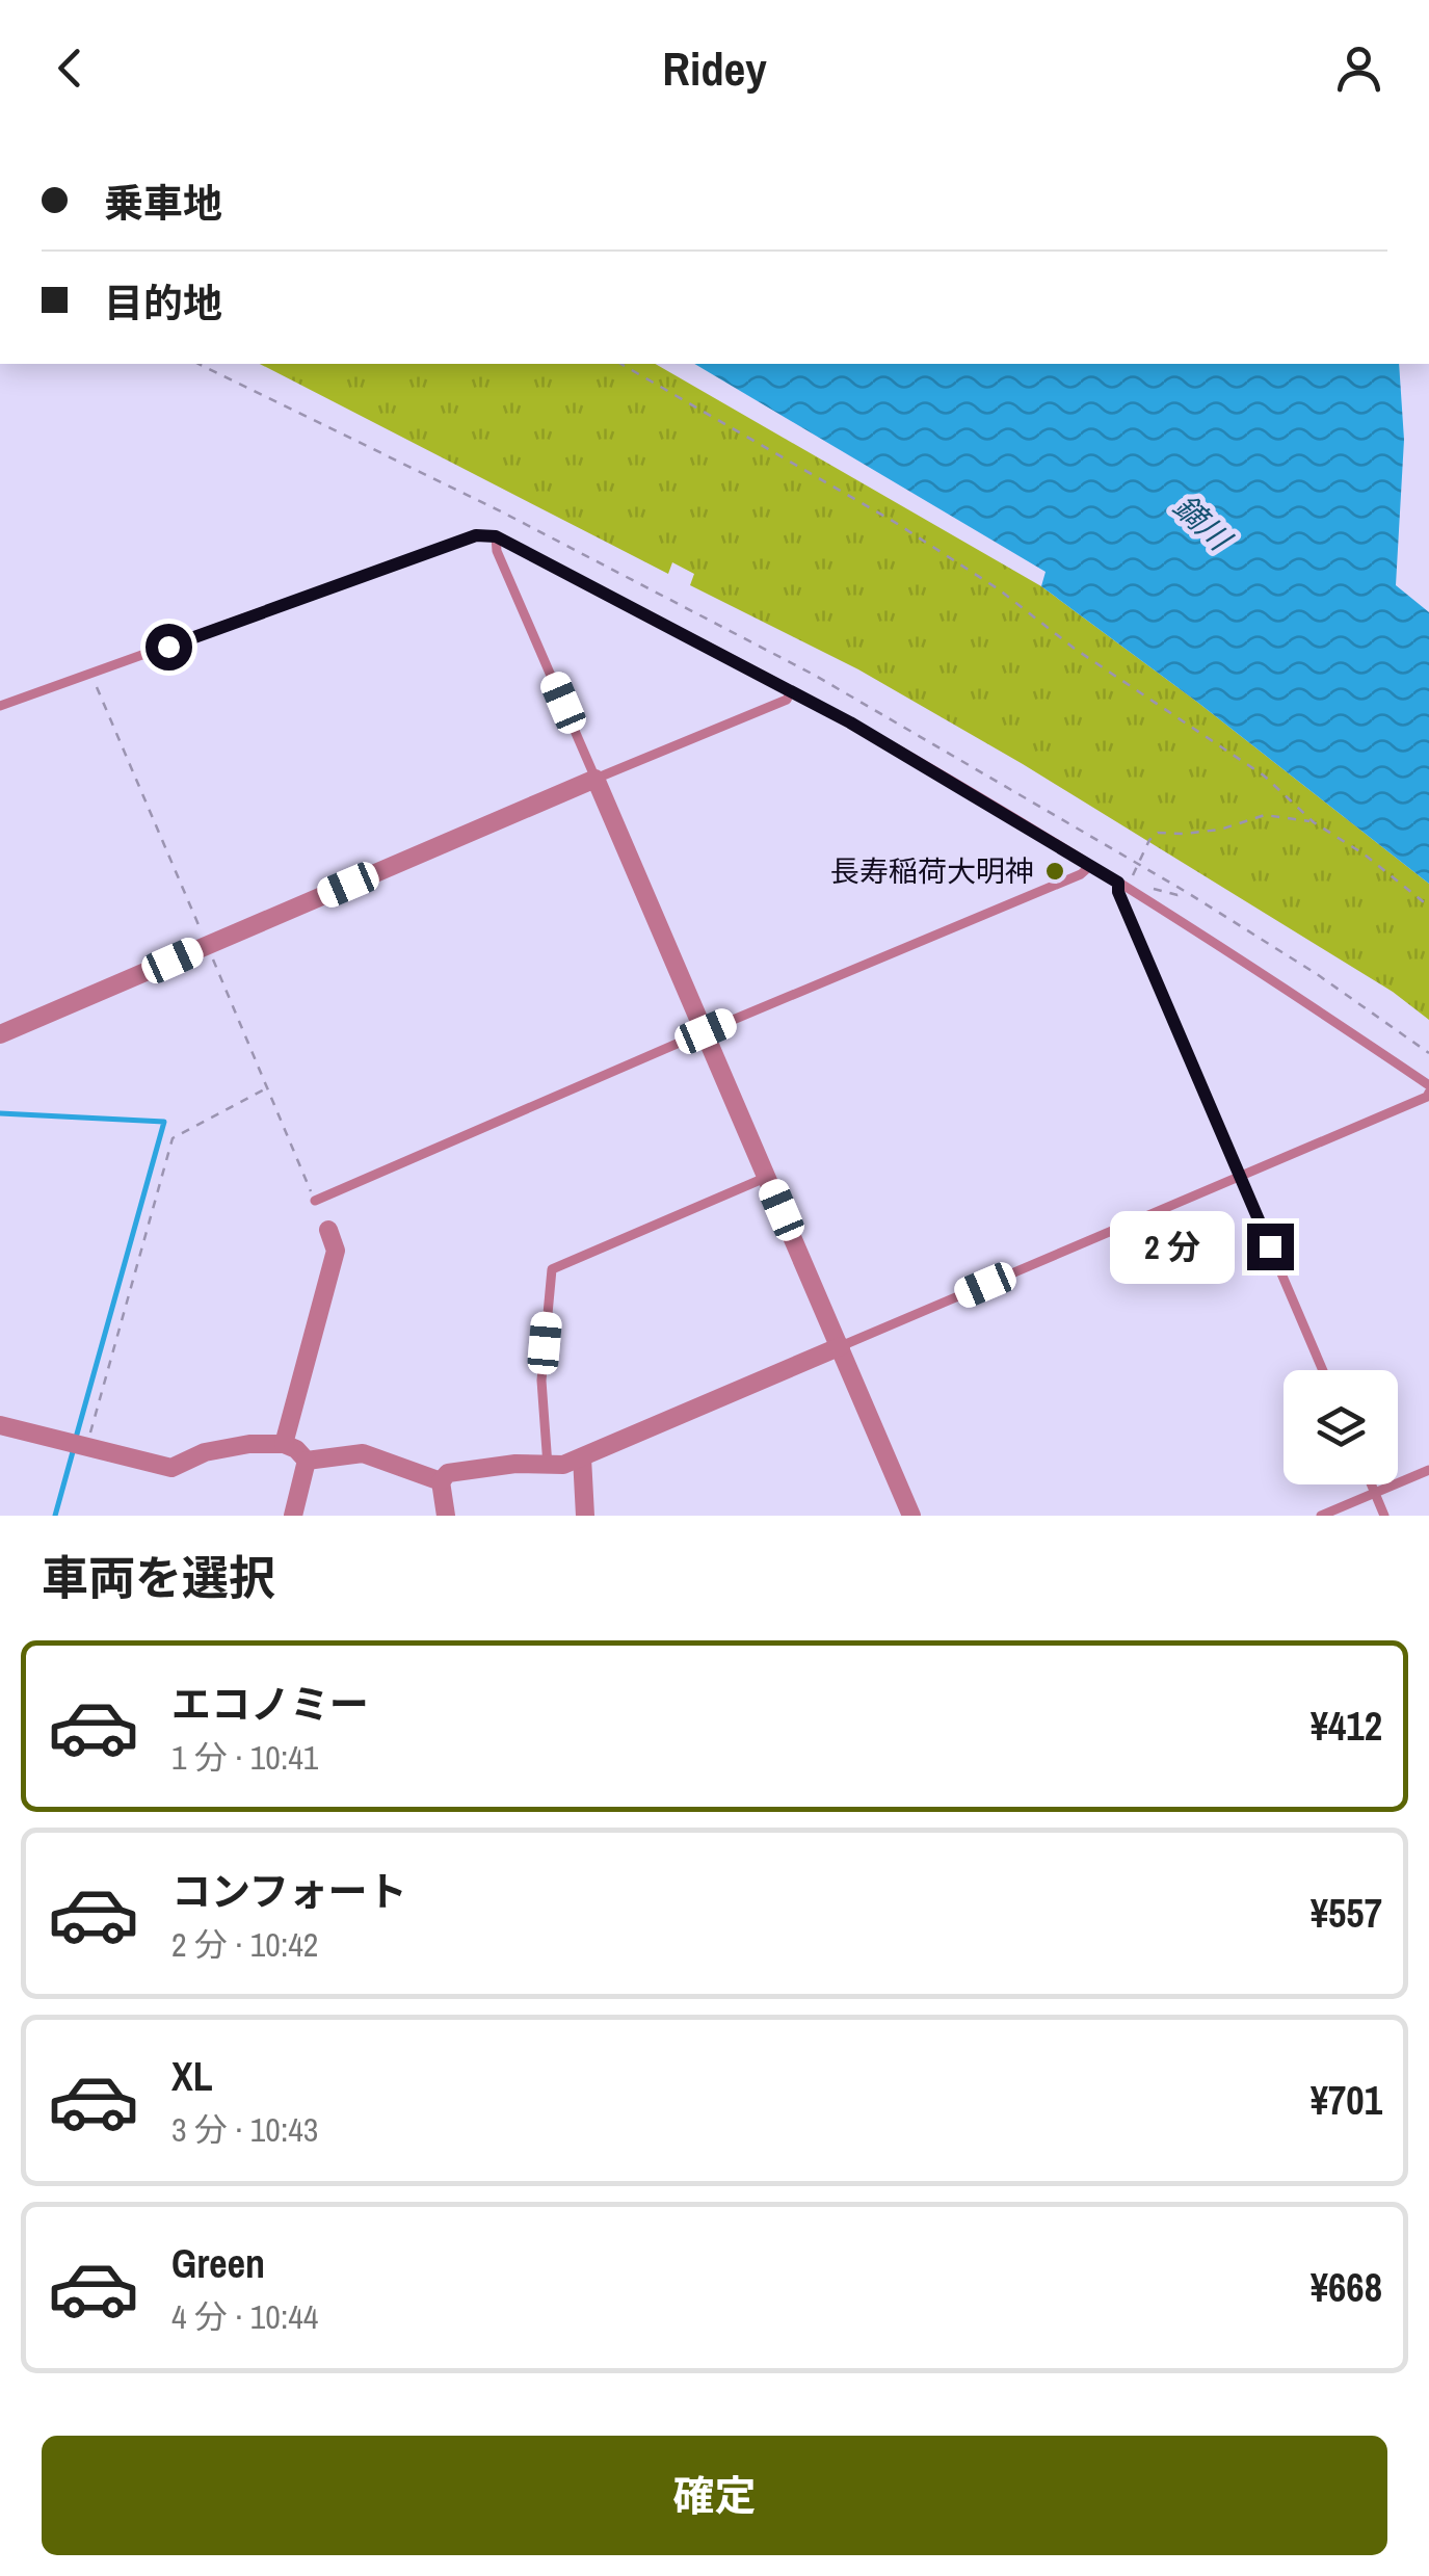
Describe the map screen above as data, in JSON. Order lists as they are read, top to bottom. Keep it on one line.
{"water":["鏑川"],"places":["長寿稲荷大明神"],"page":{"header":"Ridey","banner":["乗車地","目的地"],"bubble":"2 分","heading":"車両を選択","list":[{"name":"エコノミー","note":"1 分 · 10:41","value":"¥412"},{"name":"コンフォート","note":"2 分 · 10:42","value":"¥557"},{"name":"XL","note":"3 分 · 10:43","value":"¥701"},{"name":"Green","note":"4 分 · 10:44","value":"¥668"}],"buttons":"確定"}}
